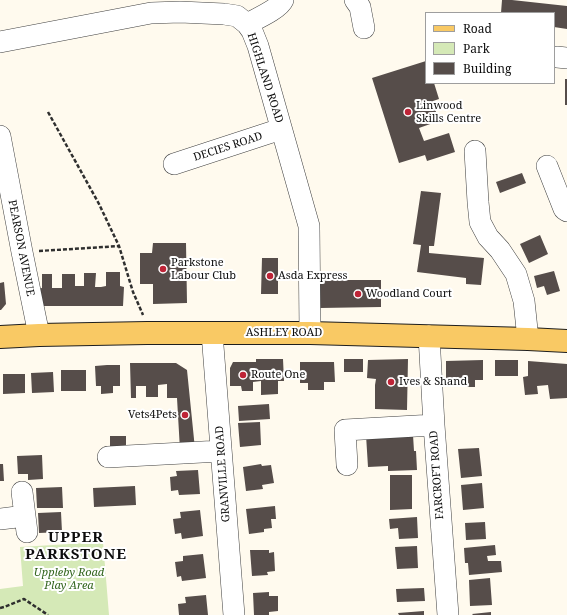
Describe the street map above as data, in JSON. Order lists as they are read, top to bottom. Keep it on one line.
{"streets":{"main road":["ASHLEY ROAD"],"street":["HIGHLAND ROAD","DECIES ROAD","PEARSON AVENUE","GRANVILLE ROAD","FARCROFT ROAD"]},"crossings":[["HIGHLAND ROAD","DECIES ROAD"],["HIGHLAND ROAD","ASHLEY ROAD"],["PEARSON AVENUE","ASHLEY ROAD"],["ASHLEY ROAD","GRANVILLE ROAD"],["ASHLEY ROAD","FARCROFT ROAD"]],"districts":["UPPER PARKSTONE"],"parks":["Uppleby Road Play Area"],"places":["Linwood Skills Centre","Parkstone Labour Club","Asda Express","Woodland Court","Route One","Ives & Shand","Vets4Pets"],"legend":["Road","Park","Building"]}
